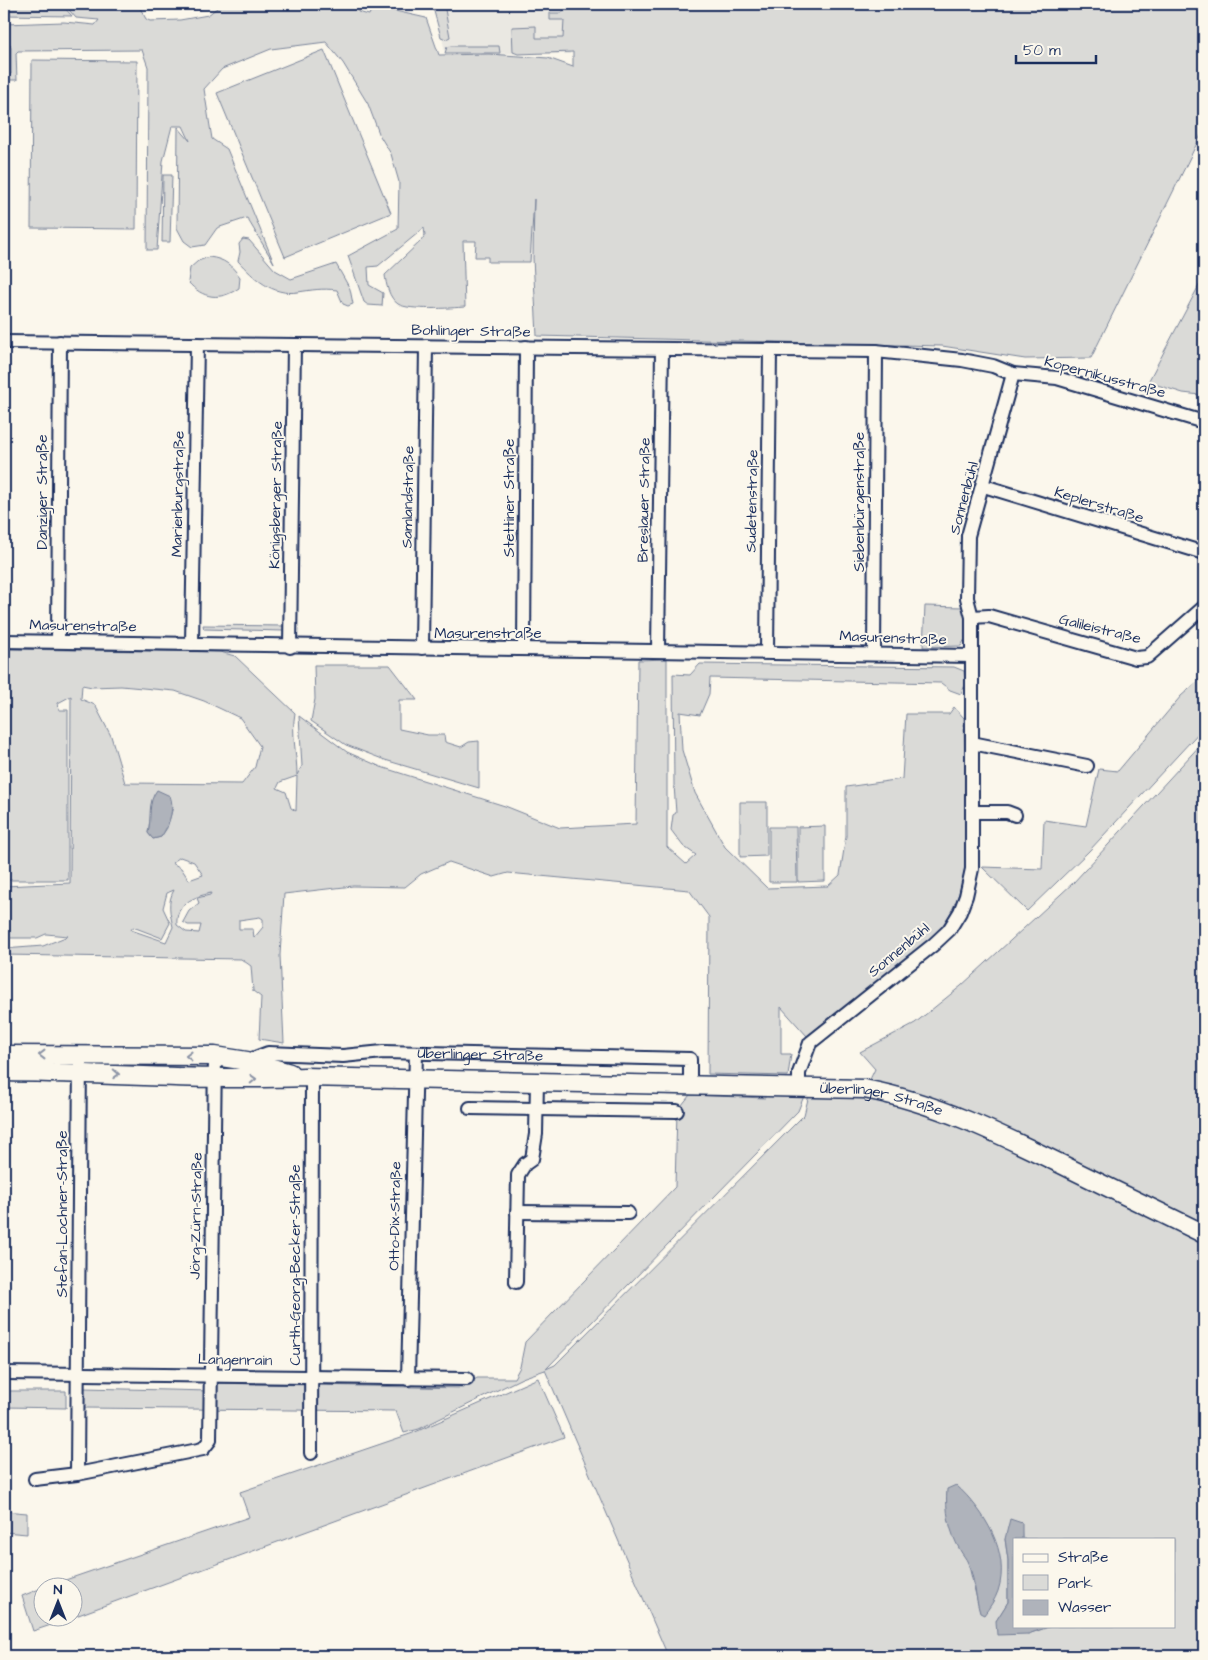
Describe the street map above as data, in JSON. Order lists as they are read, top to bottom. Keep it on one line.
{"streets":{"street":["Bohlinger Straße","Kopernikusstraße","Danziger Straße","Marienburgstraße","Königsberger Straße","Samlandstraße","Stettiner Straße","Sonnenbühl","Breslauer Straße","Sudetenstraße","Siebenbürgenstraße","Keplerstraße","Masurenstraße","Galileistraße","Überlinger Straße","Stefan-Lochner-Straße","Jörg-Zürn-Straße","Otto-Dix-Straße","Curth-Georg-Becker-Straße","Langenrain"]},"crossings":[["Bohlinger Straße","Kopernikusstraße"],["Bohlinger Straße","Danziger Straße"],["Bohlinger Straße","Marienburgstraße"],["Bohlinger Straße","Königsberger Straße"],["Bohlinger Straße","Samlandstraße"],["Bohlinger Straße","Stettiner Straße"],["Bohlinger Straße","Breslauer Straße"],["Bohlinger Straße","Sudetenstraße"],["Bohlinger Straße","Siebenbürgenstraße"],["Kopernikusstraße","Sonnenbühl"],["Danziger Straße","Masurenstraße"],["Marienburgstraße","Masurenstraße"],["Königsberger Straße","Masurenstraße"],["Samlandstraße","Masurenstraße"],["Stettiner Straße","Masurenstraße"],["Sonnenbühl","Keplerstraße"],["Sonnenbühl","Masurenstraße"],["Sonnenbühl","Galileistraße"],["Sonnenbühl","Überlinger Straße"],["Breslauer Straße","Masurenstraße"],["Sudetenstraße","Masurenstraße"],["Siebenbürgenstraße","Masurenstraße"],["Überlinger Straße","Stefan-Lochner-Straße"],["Überlinger Straße","Jörg-Zürn-Straße"],["Überlinger Straße","Otto-Dix-Straße"],["Überlinger Straße","Curth-Georg-Becker-Straße"],["Stefan-Lochner-Straße","Jörg-Zürn-Straße"],["Stefan-Lochner-Straße","Langenrain"],["Jörg-Zürn-Straße","Langenrain"],["Otto-Dix-Straße","Langenrain"],["Curth-Georg-Becker-Straße","Langenrain"]],"legend":["Straße","Park","Wasser"],"scale_bar":"50 m","north":"top"}
